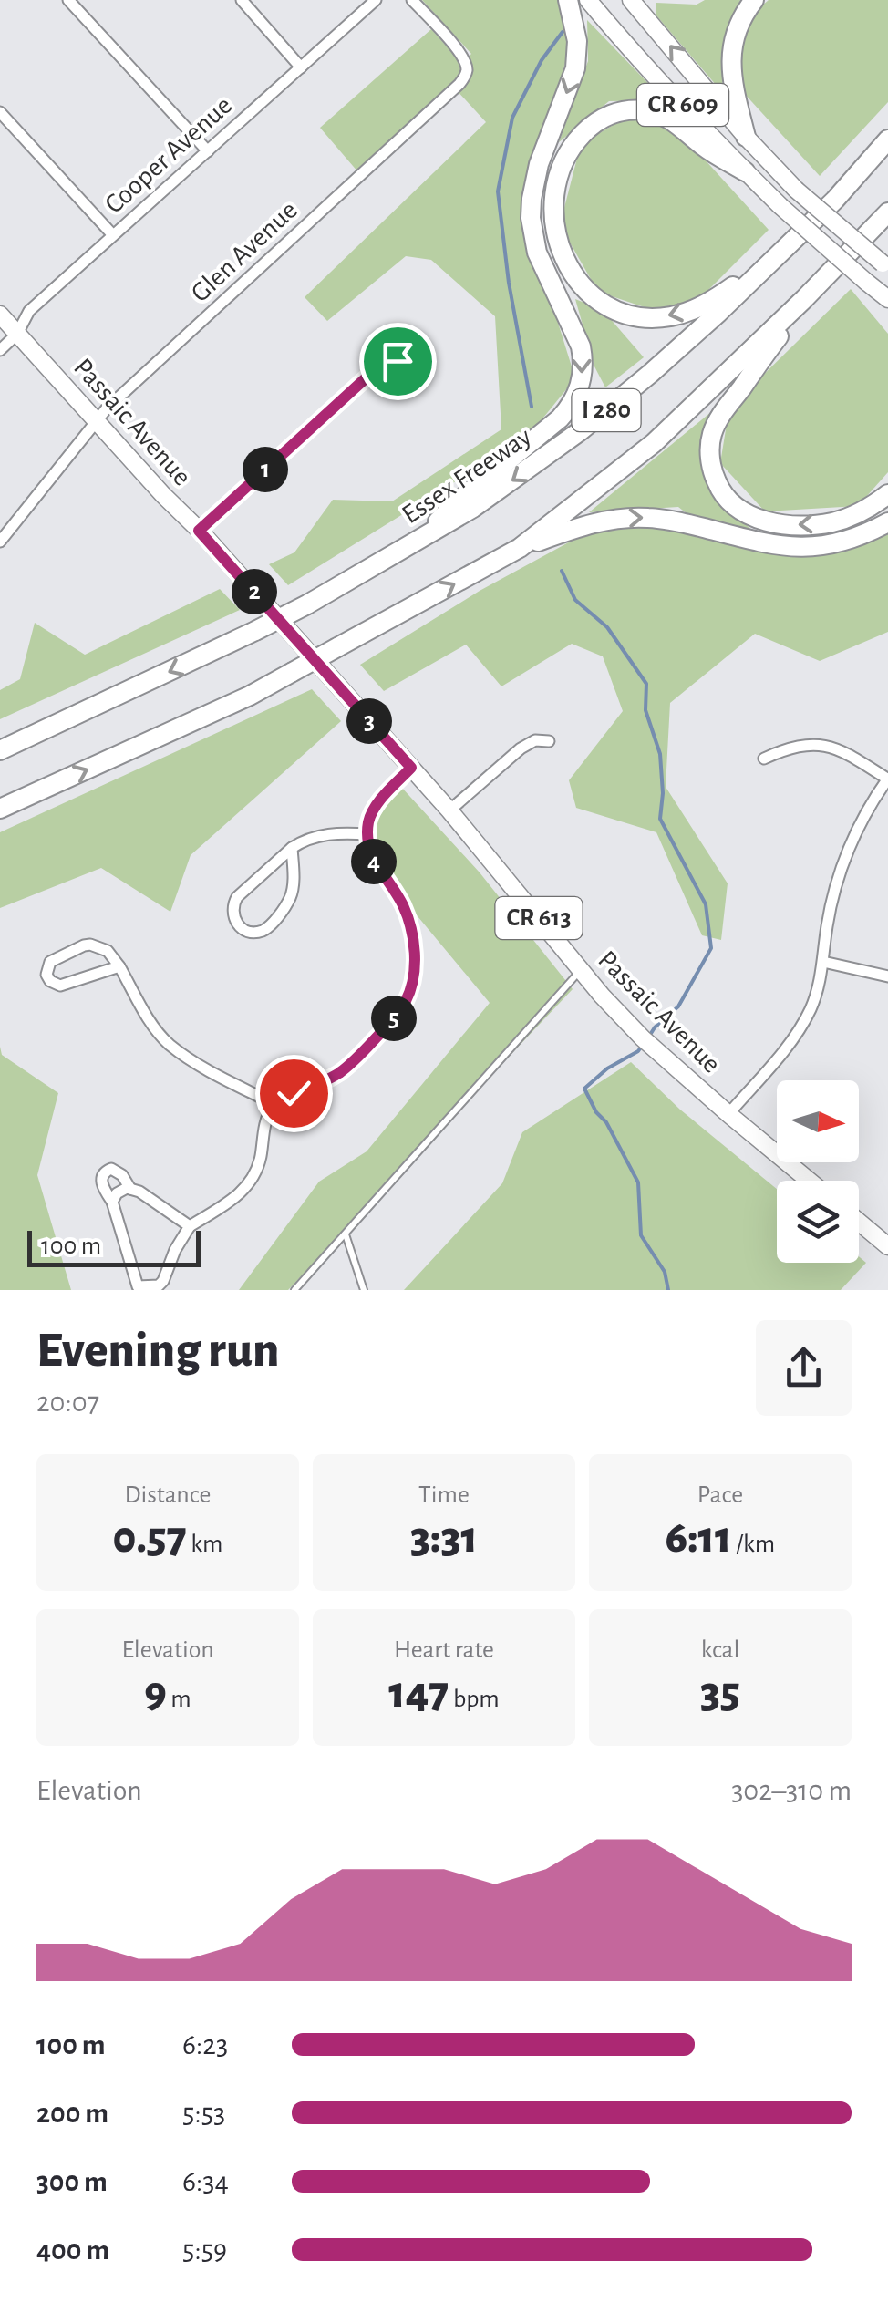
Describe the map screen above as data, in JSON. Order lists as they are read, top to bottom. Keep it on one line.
{"streets":{"highway":["I 280","Essex Freeway"],"main road":["CR 609","Passaic Avenue","CR 613"],"street":["Cooper Avenue","Glen Avenue"]},"crossings":[["Cooper Avenue","Passaic Avenue"],["Glen Avenue","Passaic Avenue"]],"scale_bar":"100 m","north":"right","page":{"pins":["1","2","3","4","5"],"scale":"100 m","heading":["Evening run","20:07"],"stats":[["Distance","0.57 km"],["Time","3:31"],["Pace","6:11 /km"],["Elevation","9 m"],["Heart rate","147 bpm"],["kcal","35"]],"chart":["Elevation","302–310 m"],"list":[{"name":"100 m","note":"6:23"},{"name":"200 m","note":"5:53"},{"name":"300 m","note":"6:34"},{"name":"400 m","note":"5:59"}]}}
